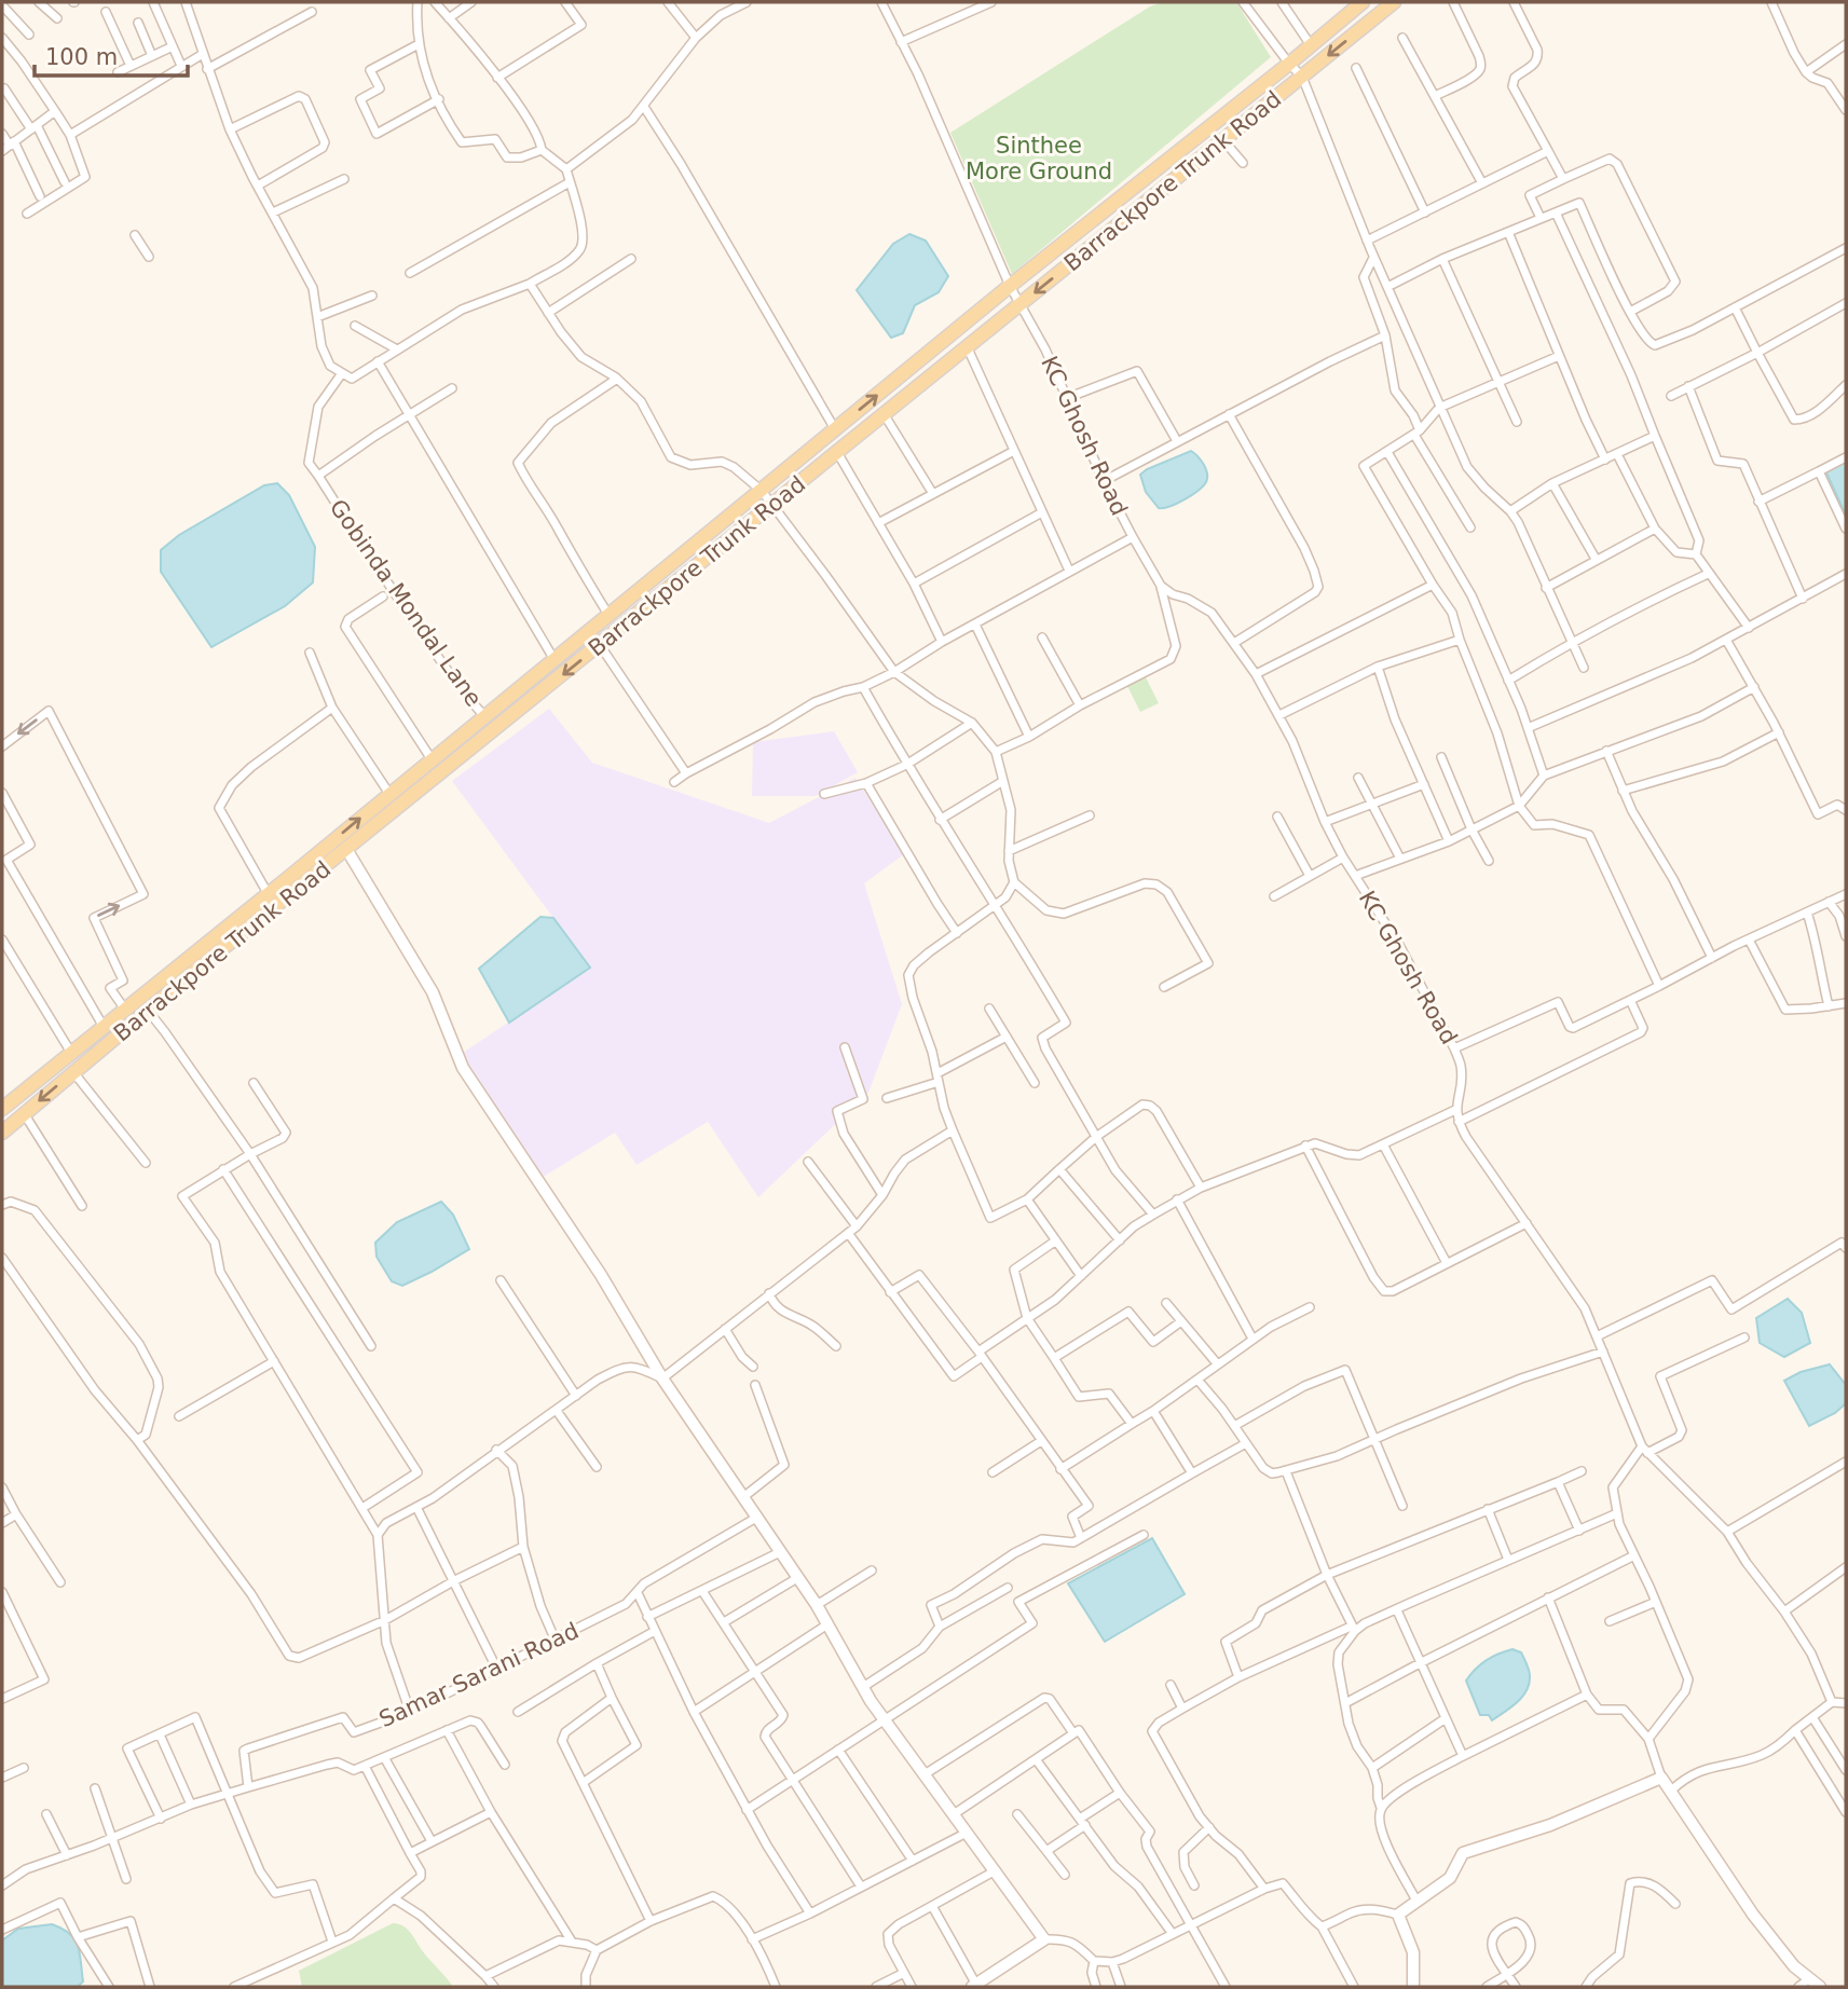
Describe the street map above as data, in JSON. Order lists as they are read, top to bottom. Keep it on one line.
{"streets":{"main road":["Barrackpore Trunk Road"],"street":["KC Ghosh Road","Gobinda Mondal Lane","Samar Sarani Road"]},"crossings":[["Barrackpore Trunk Road","KC Ghosh Road"],["Barrackpore Trunk Road","Gobinda Mondal Lane"]],"parks":["Sinthee More Ground"],"scale_bar":"100 m"}
